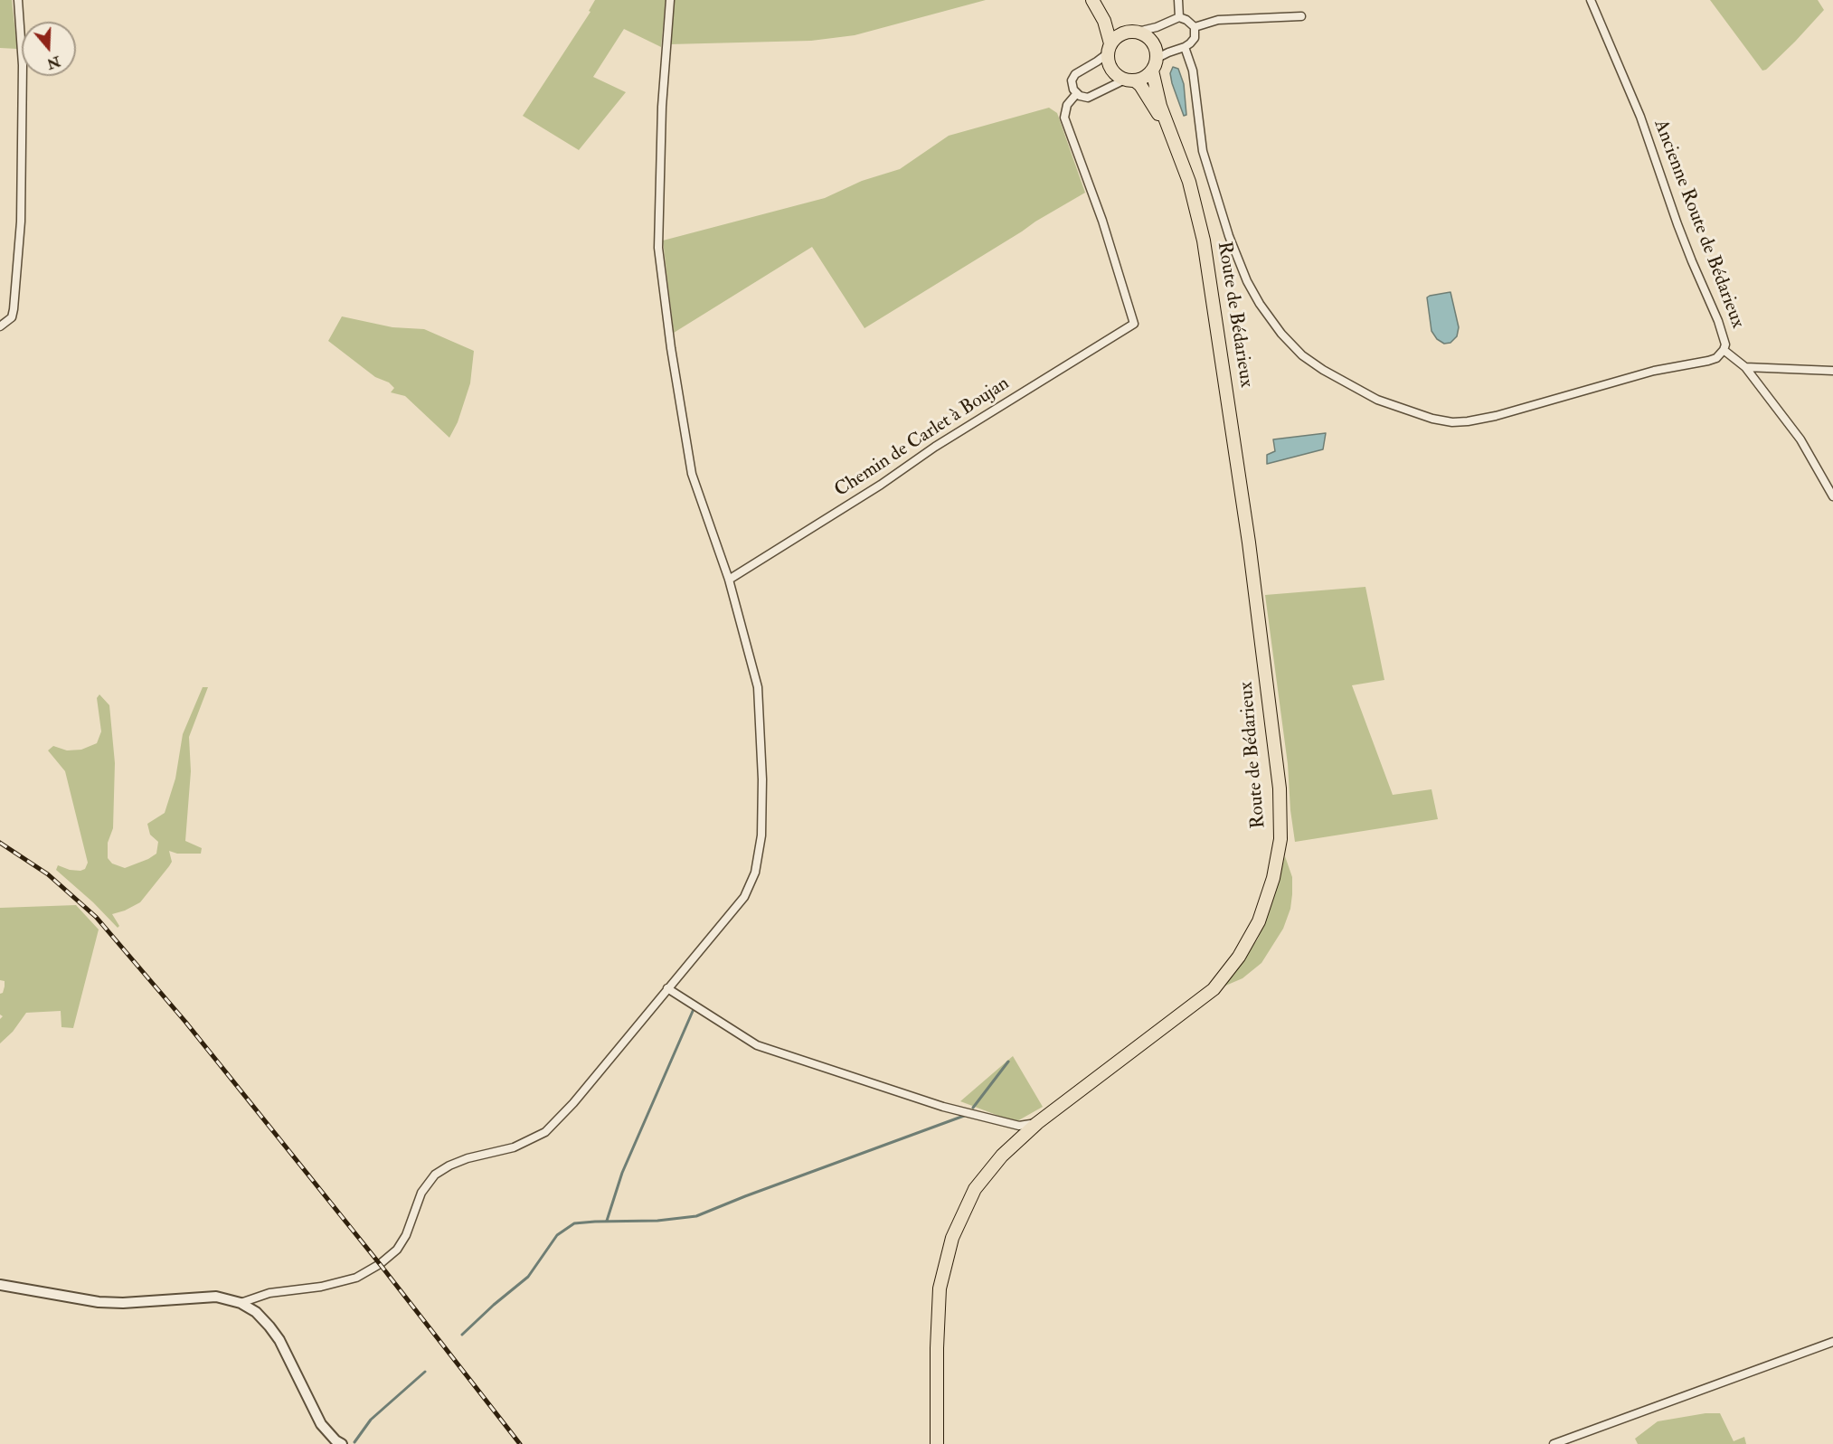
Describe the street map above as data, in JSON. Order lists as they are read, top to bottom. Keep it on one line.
{"streets":{"main road":["Route de Bédarieux"],"street":["Ancienne Route de Bédarieux","Chemin de Carlet à Boujan"]},"north":"bottom"}
